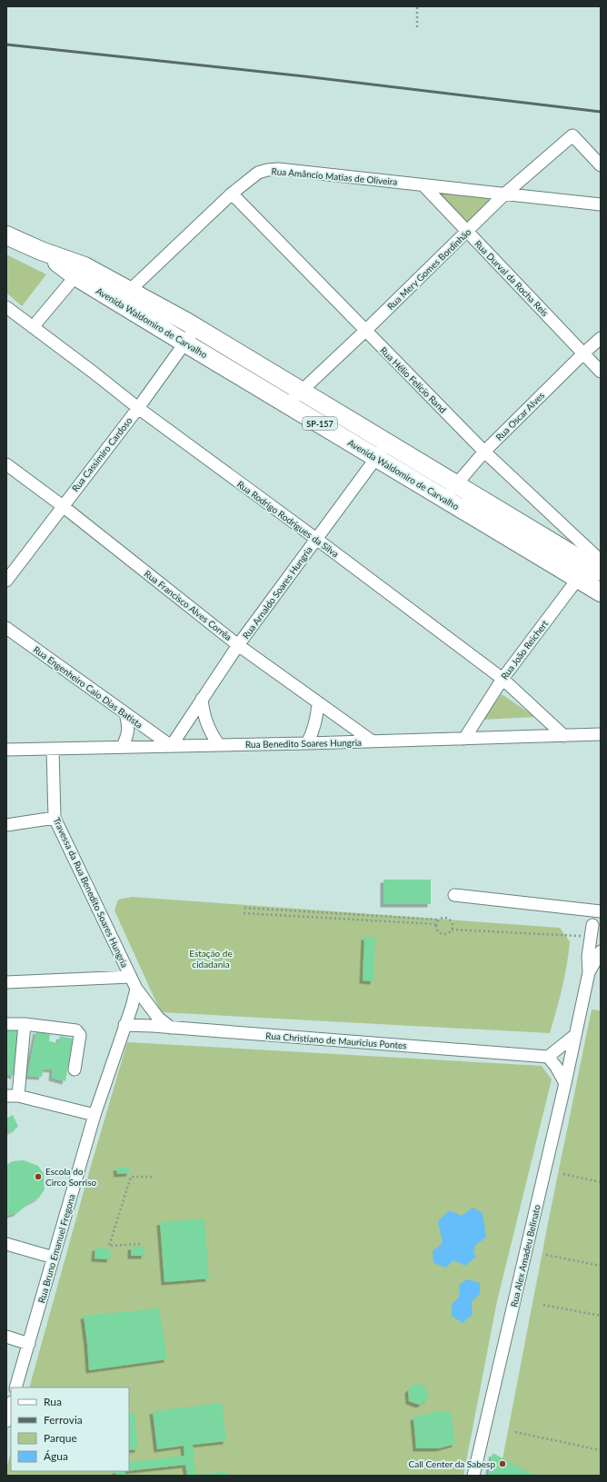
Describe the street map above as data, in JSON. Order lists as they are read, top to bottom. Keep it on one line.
{"streets":{"main road":["Avenida Waldomiro de Carvalho","SP-157"],"street":["Rua Amâncio Matias de Oliveira","Rua Mery Gomes Bordinhão","Rua Durval da Rocha Reis","Rua Hélio Felício Rand","Rua Oscar Alves","Rua Cassimiro Cardoso","Rua Rodrigo Rodrigues da Silva","Rua Arnaldo Soares Hungria","Rua Francisco Alves Corrêa","Rua João Reichert","Rua Engenheiro Caio Dias Batista","Rua Benedito Soares Hungria","Travessa da Rua Benedito Soares Hungria","Rua Christiano de Mauricius Pontes","Rua Bruno Emanuel Fregona","Rua Alex Amadeu Belinato"]},"crossings":[["Rua Amâncio Matias de Oliveira","Rua Mery Gomes Bordinhão"],["Rua Amâncio Matias de Oliveira","Rua Durval da Rocha Reis"],["Rua Amâncio Matias de Oliveira","Avenida Waldomiro de Carvalho"],["Rua Amâncio Matias de Oliveira","Rua Hélio Felício Rand"],["Rua Mery Gomes Bordinhão","Rua Durval da Rocha Reis"],["Rua Mery Gomes Bordinhão","Avenida Waldomiro de Carvalho"],["Rua Mery Gomes Bordinhão","Rua Hélio Felício Rand"],["Rua Durval da Rocha Reis","Rua Oscar Alves"],["Avenida Waldomiro de Carvalho","Rua Hélio Felício Rand"],["Avenida Waldomiro de Carvalho","Rua Oscar Alves"],["Avenida Waldomiro de Carvalho","Rua Cassimiro Cardoso"],["Avenida Waldomiro de Carvalho","Rua Arnaldo Soares Hungria"],["Avenida Waldomiro de Carvalho","Rua João Reichert"],["Rua Hélio Felício Rand","Rua Oscar Alves"],["Rua Hélio Felício Rand","Rua João Reichert"],["Rua Cassimiro Cardoso","Rua Rodrigo Rodrigues da Silva"],["Rua Cassimiro Cardoso","Rua Francisco Alves Corrêa"],["Rua Rodrigo Rodrigues da Silva","Rua Arnaldo Soares Hungria"],["Rua Rodrigo Rodrigues da Silva","Rua João Reichert"],["Rua Rodrigo Rodrigues da Silva","Rua Benedito Soares Hungria"],["Rua Arnaldo Soares Hungria","Rua Francisco Alves Corrêa"],["Rua Arnaldo Soares Hungria","Rua Engenheiro Caio Dias Batista"],["Rua Arnaldo Soares Hungria","Rua Benedito Soares Hungria"],["Rua Francisco Alves Corrêa","Rua Benedito Soares Hungria"],["Rua João Reichert","Rua Benedito Soares Hungria"],["Rua Engenheiro Caio Dias Batista","Rua Benedito Soares Hungria"],["Rua Benedito Soares Hungria","Travessa da Rua Benedito Soares Hungria"],["Travessa da Rua Benedito Soares Hungria","Rua Christiano de Mauricius Pontes"],["Travessa da Rua Benedito Soares Hungria","Rua Bruno Emanuel Fregona"],["Rua Christiano de Mauricius Pontes","Rua Bruno Emanuel Fregona"]],"parks":["Estação de cidadania"],"places":["Escola do Circo Sorriso","Call Center da Sabesp"],"legend":["Rua","Ferrovia","Parque","Água"]}
